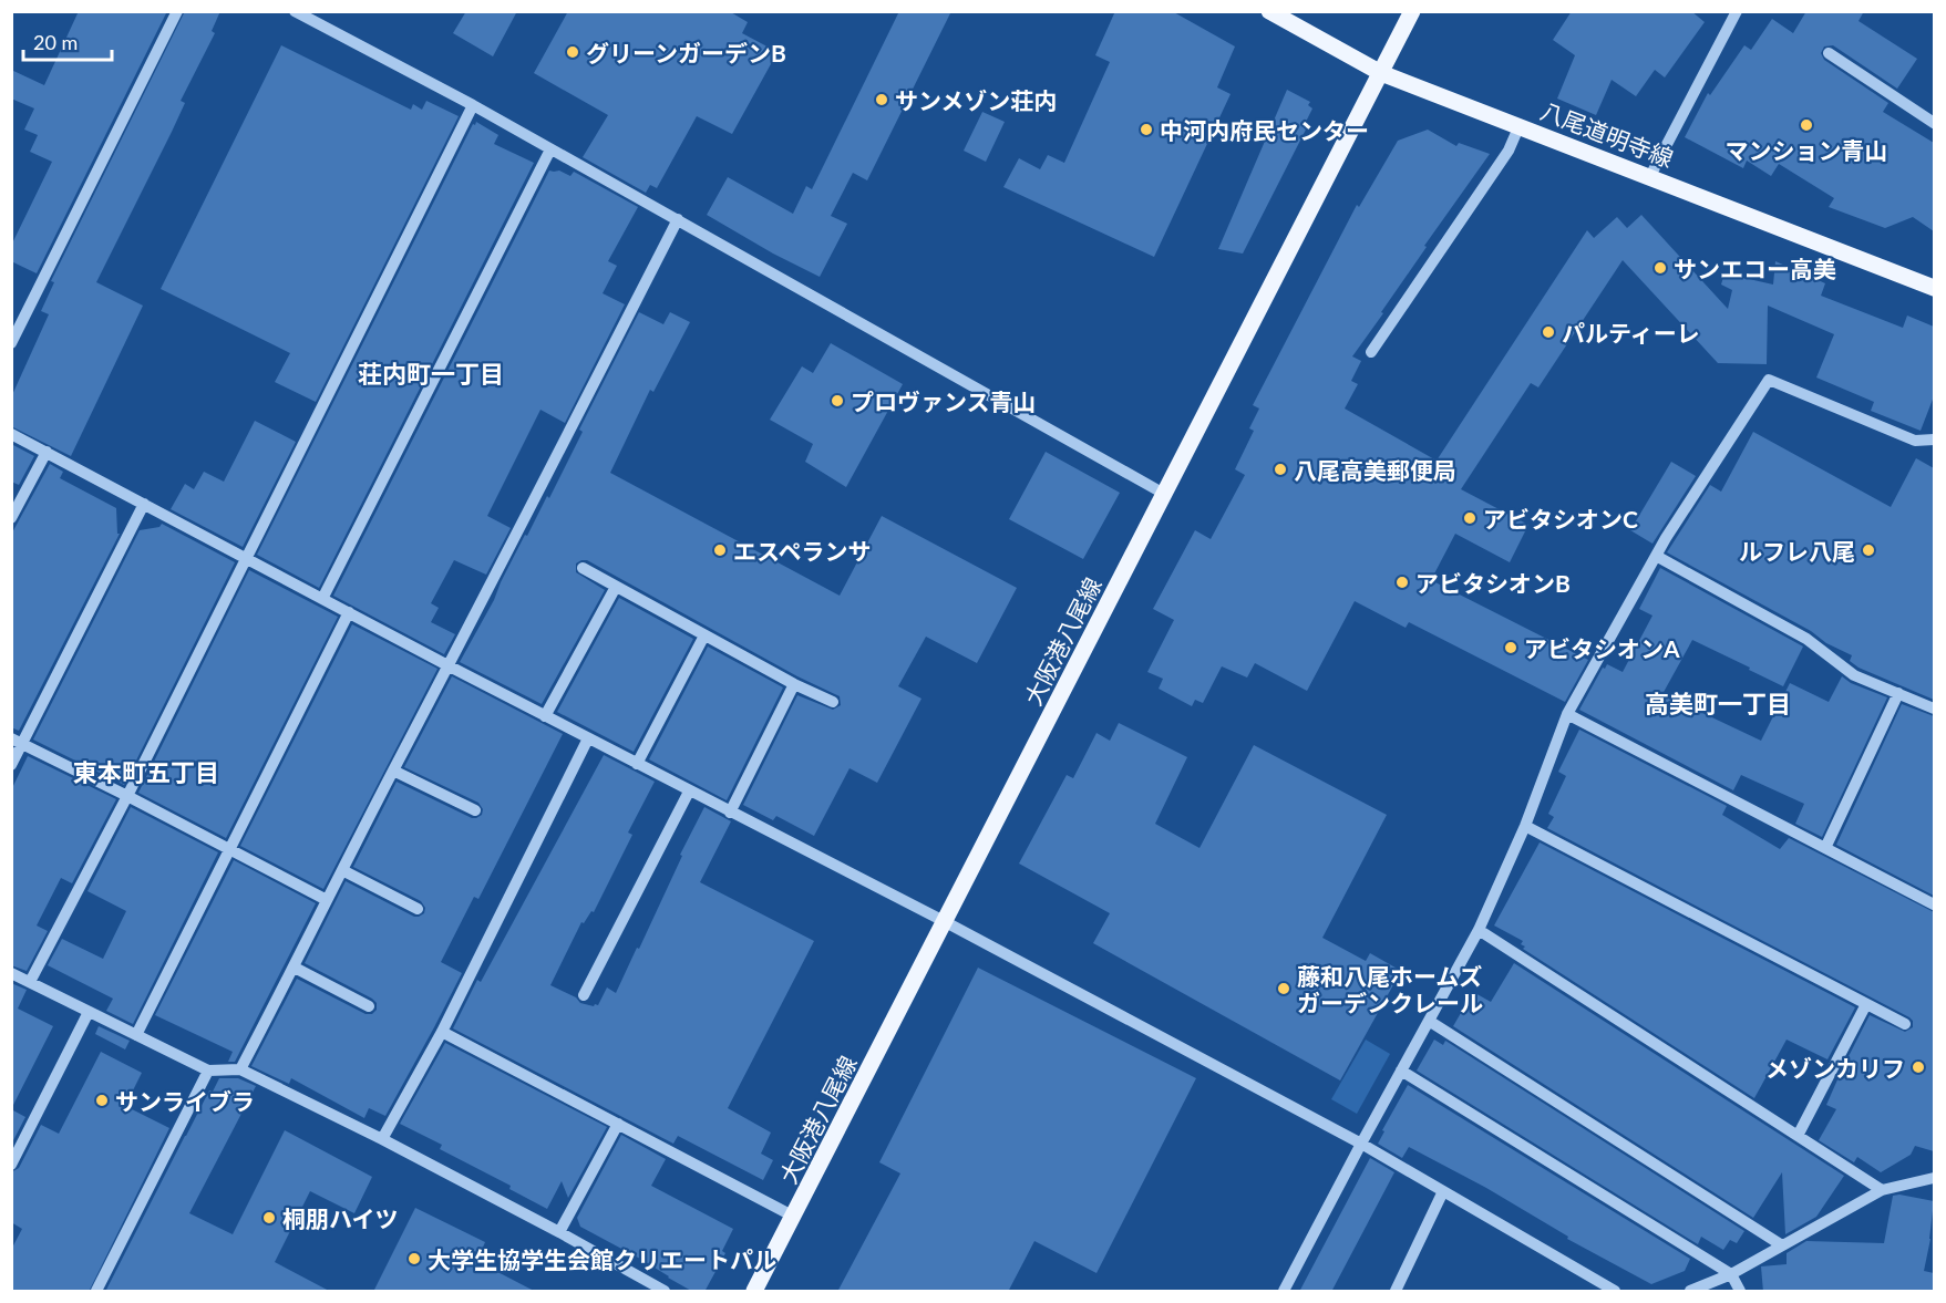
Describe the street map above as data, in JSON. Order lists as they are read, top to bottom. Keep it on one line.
{"streets":{"main road":["八尾道明寺線","大阪港八尾線"]},"crossings":[["八尾道明寺線","大阪港八尾線"]],"districts":["荘内町一丁目","高美町一丁目","東本町五丁目"],"places":["グリーンガーデンB","サンメゾン荘内","マンション青山","中河内府民センター","サンエコー高美","パルティーレ","プロヴァンス青山","八尾高美郵便局","アビタシオンC","エスペランサ","ルフレ八尾","アビタシオンB","アビタシオンA","藤和八尾ホームズ ガーデンクレール","メゾンカリフ","サンライブラ","桐朋ハイツ","大学生協学生会館クリエートパル"],"scale_bar":"20 m"}
